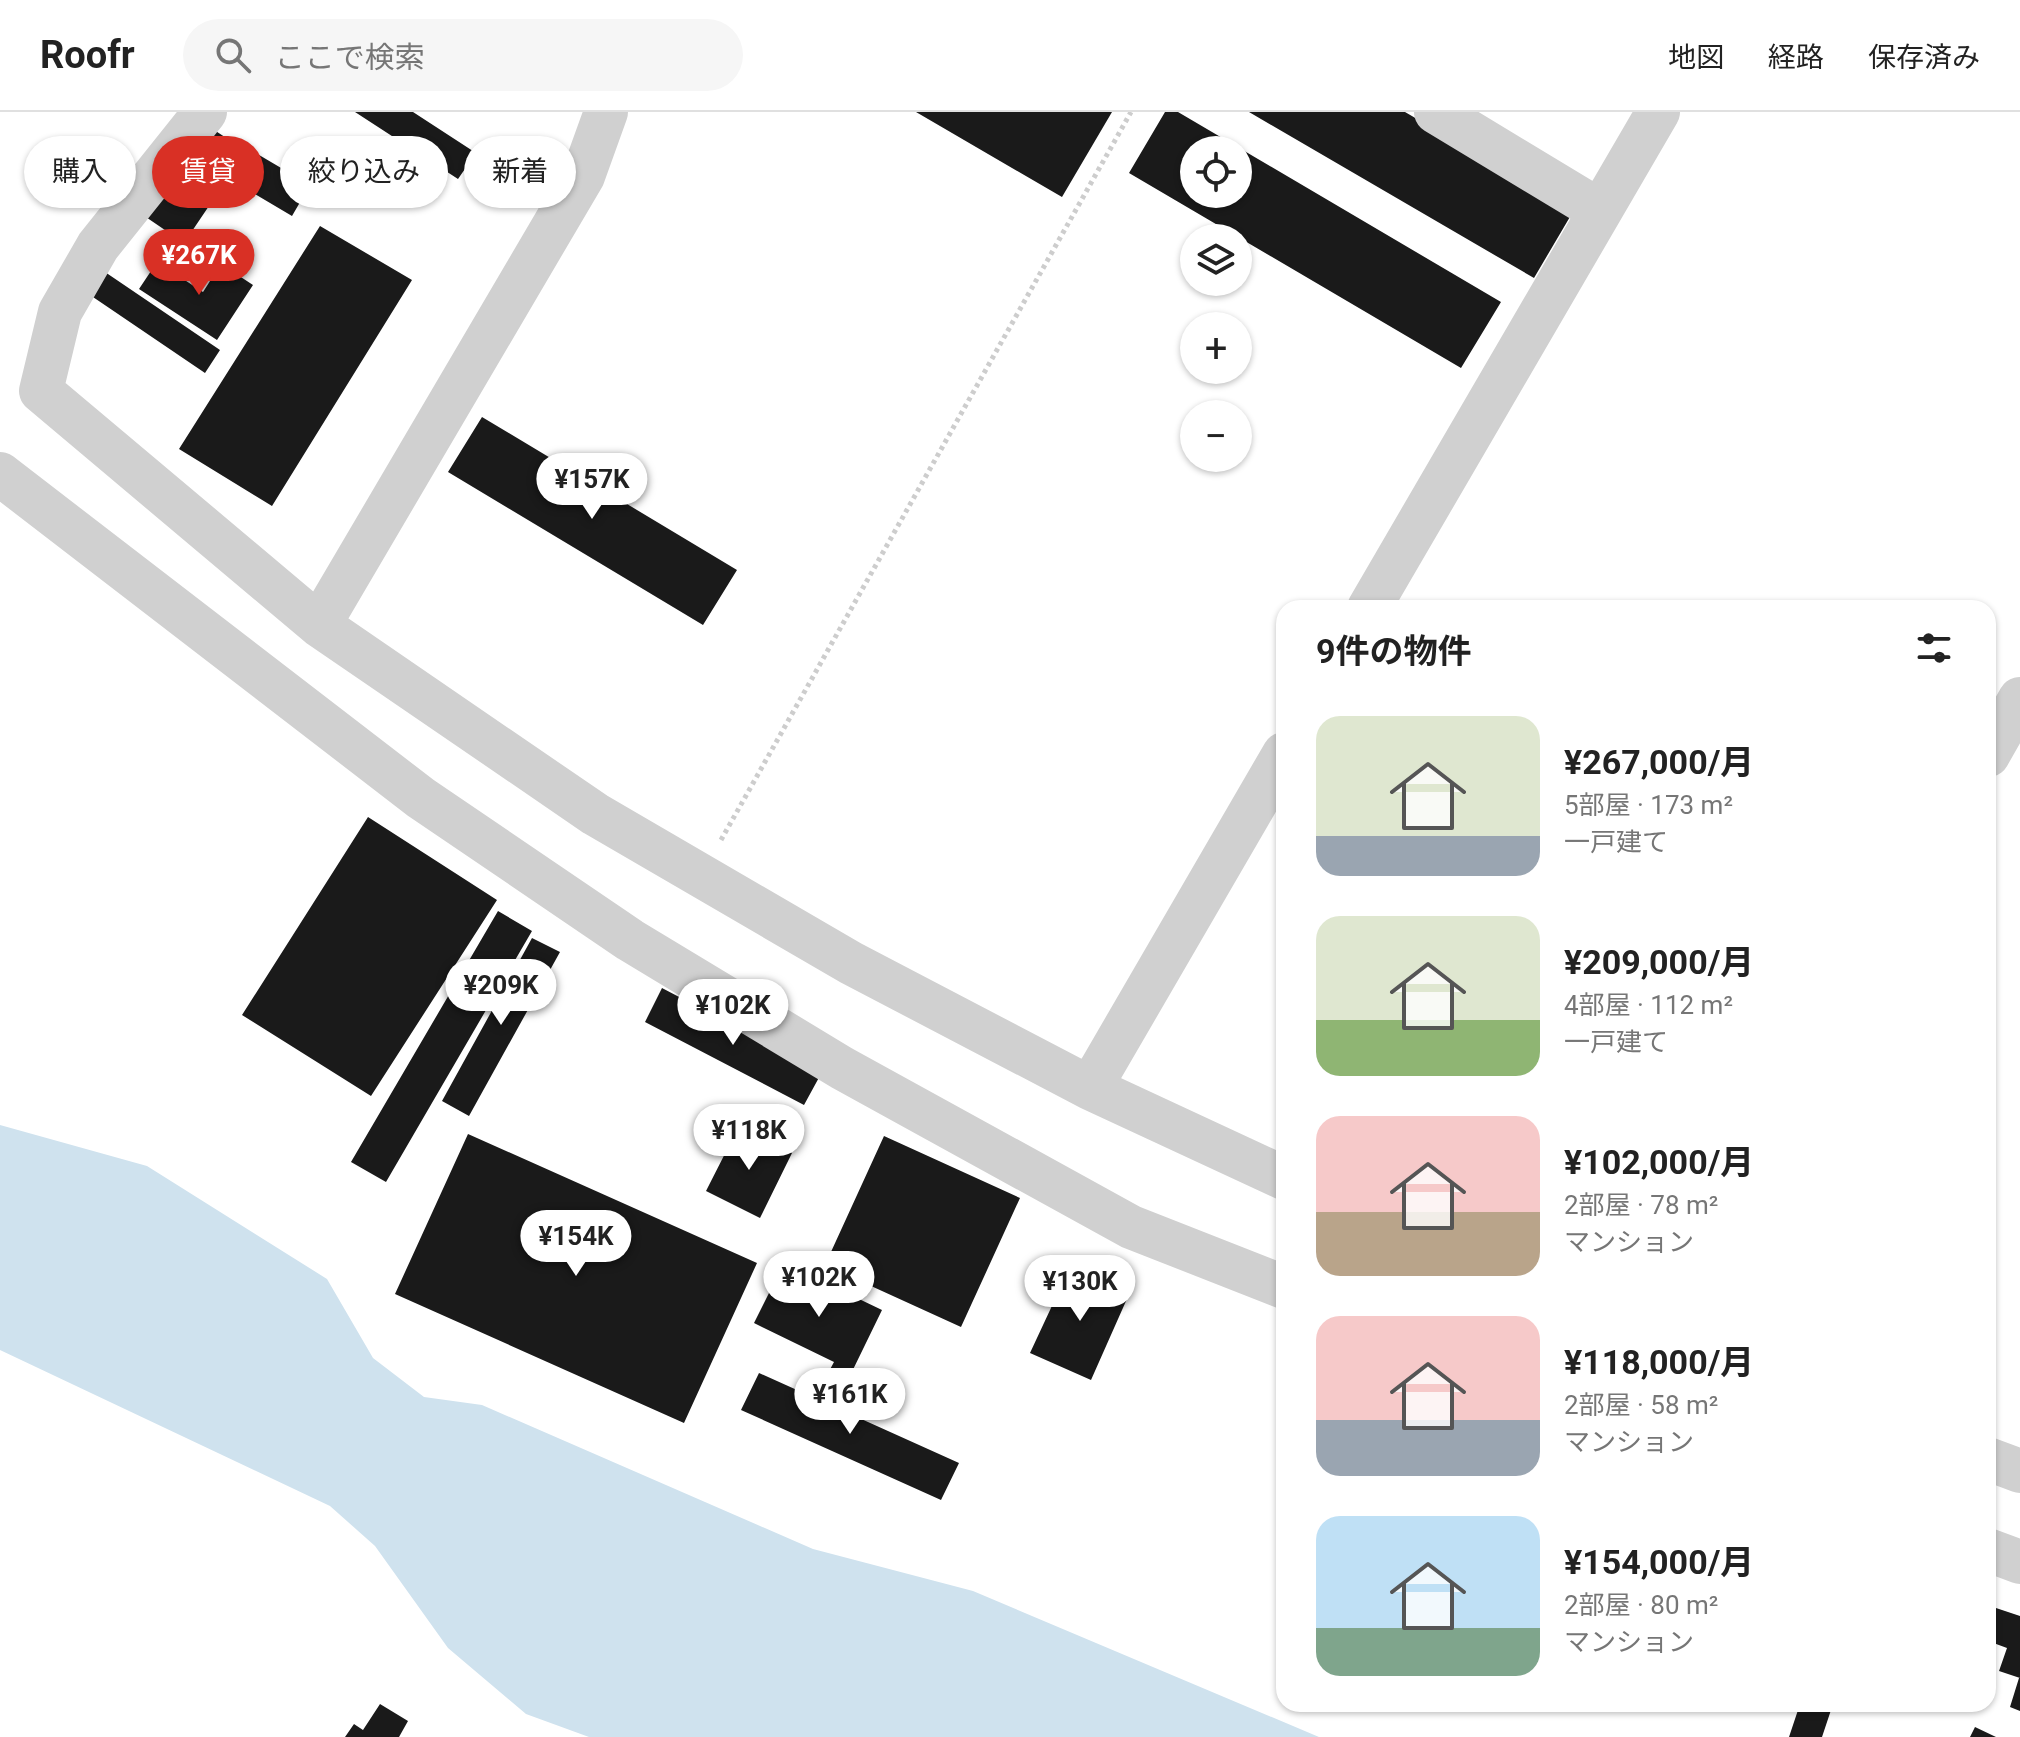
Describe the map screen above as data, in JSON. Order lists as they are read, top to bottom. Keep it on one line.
{"page":{"header":"Roofr","search":"ここで検索","nav":["地図","経路","保存済み"],"map_buttons":["+","−"],"chip":["購入","賃貸","絞り込み","新着"],"price":["¥267K","¥157K","¥209K","¥102K","¥118K","¥154K","¥102K","¥130K","¥161K"],"heading":"9件の物件","list":[{"name":"¥267,000/月","note":"5部屋 · 173 m² · 一戸建て"},{"name":"¥209,000/月","note":"4部屋 · 112 m² · 一戸建て"},{"name":"¥102,000/月","note":"2部屋 · 78 m² · マンション"},{"name":"¥118,000/月","note":"2部屋 · 58 m² · マンション"},{"name":"¥154,000/月","note":"2部屋 · 80 m² · マンション"}]}}
